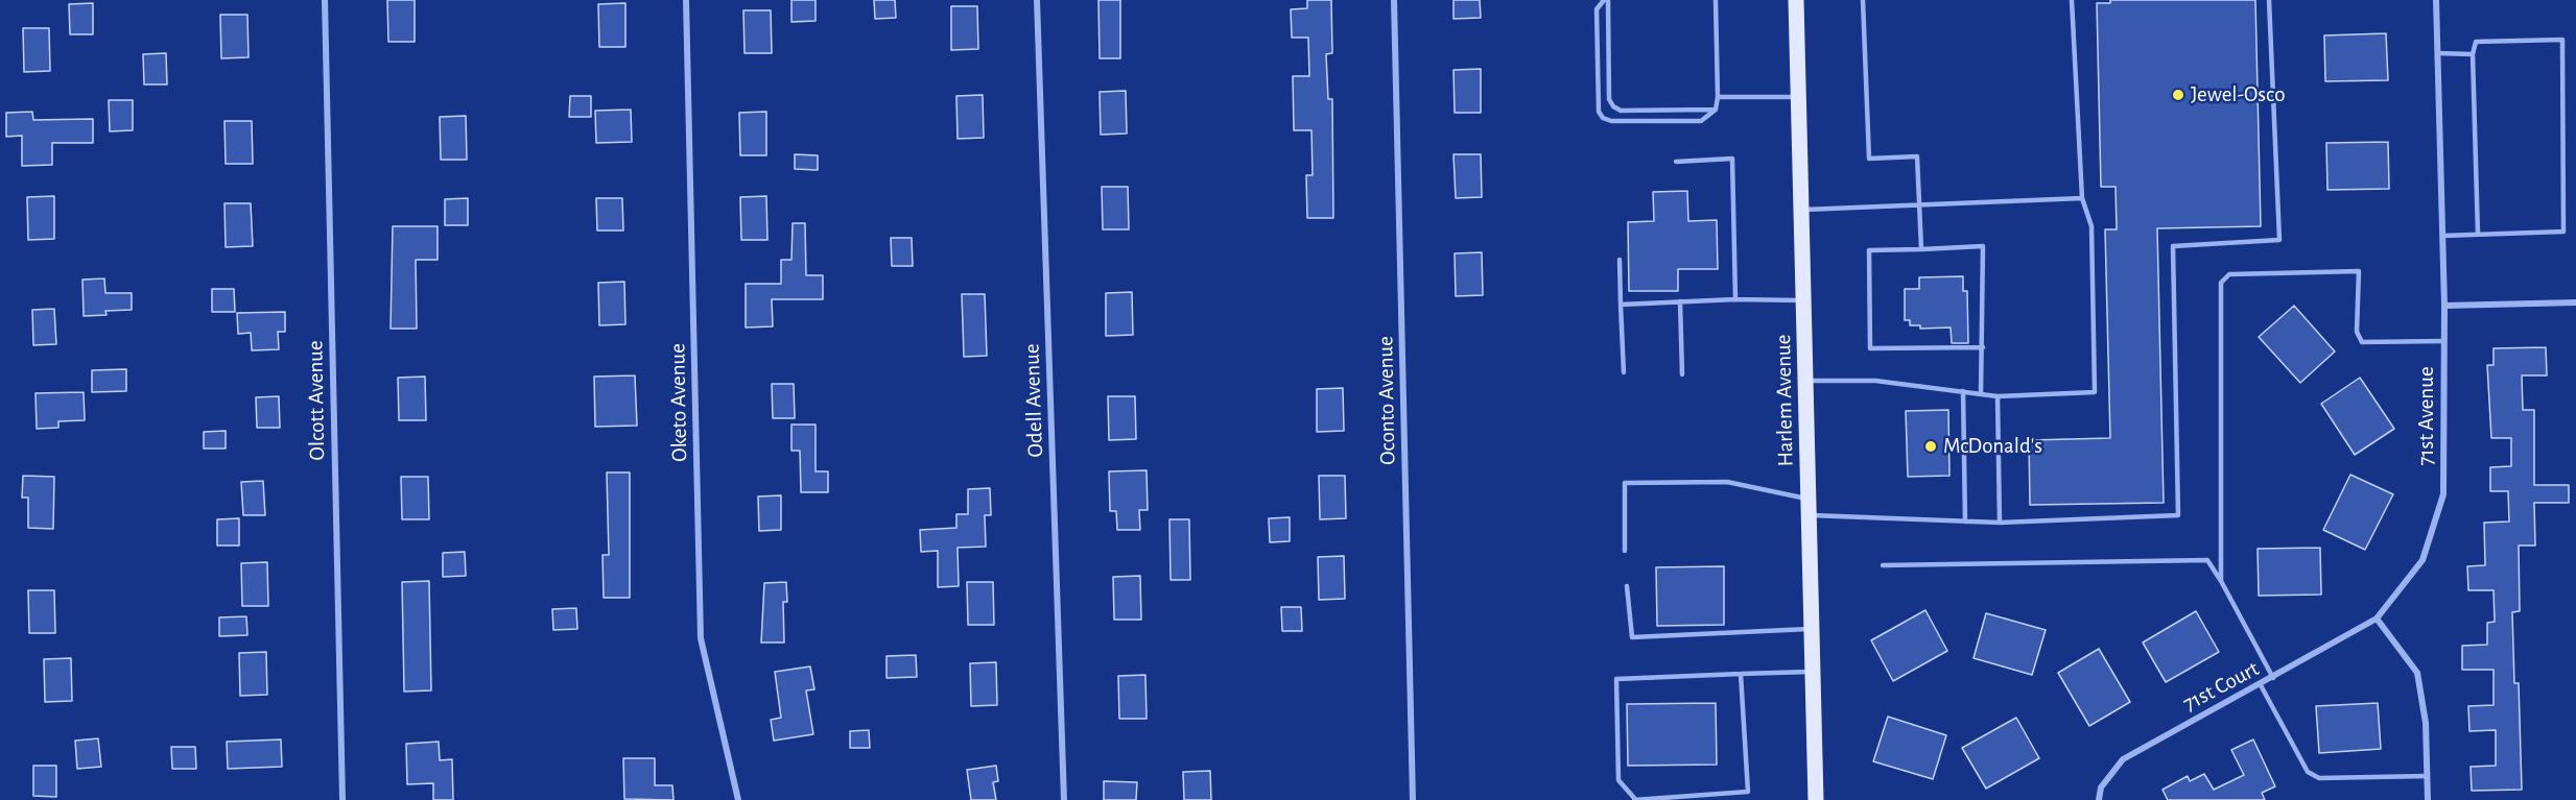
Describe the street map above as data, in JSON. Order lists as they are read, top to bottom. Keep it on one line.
{"streets":{"main road":["Harlem Avenue"],"street":["Olcott Avenue","Odell Avenue","Oconto Avenue","Oketo Avenue","71st Avenue","71st Court"]},"crossings":[["71st Avenue","71st Court"]],"places":["Jewel-Osco","McDonald's"]}
